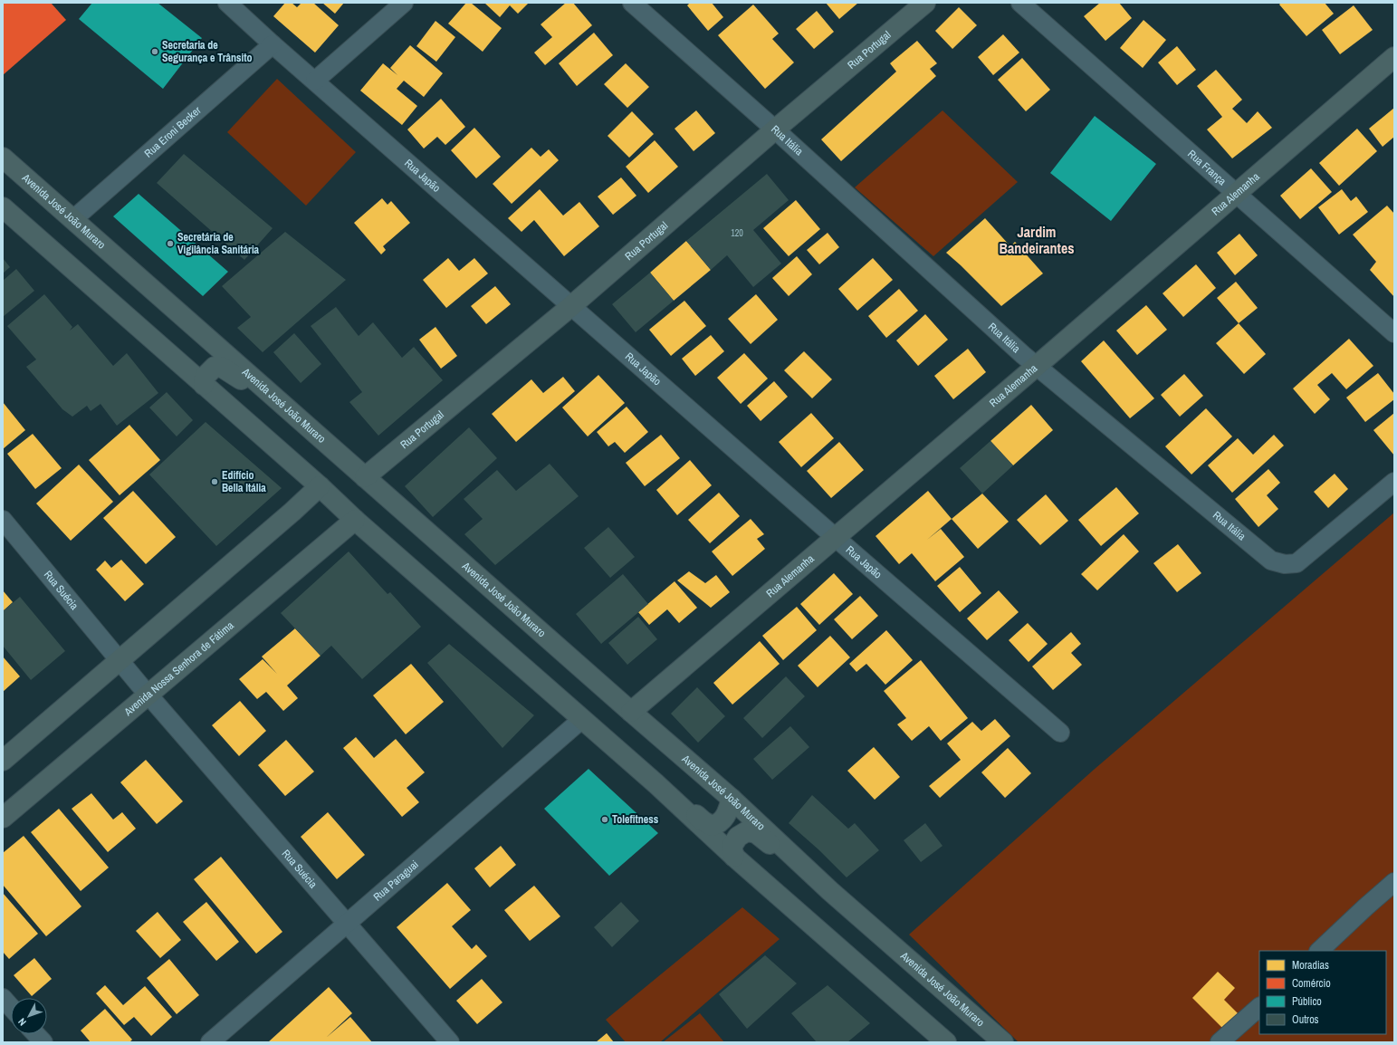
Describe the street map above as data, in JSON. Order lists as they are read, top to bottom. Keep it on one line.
{"streets":{"main road":["Rua Portugal","Rua Alemanha","Avenida José João Muraro","Avenida Nossa Senhora de Fátima"],"street":["Rua Eroni Becker","Rua Itália","Rua França","Rua Japão","Rua Suécia","Rua Paraguai"]},"crossings":[["Rua Portugal","Rua Itália"],["Rua Portugal","Rua Japão"],["Rua Portugal","Avenida José João Muraro"],["Rua Eroni Becker","Rua Japão"],["Rua Eroni Becker","Avenida José João Muraro"],["Rua Itália","Rua Alemanha"],["Rua França","Rua Alemanha"],["Rua Japão","Rua Alemanha"],["Rua Alemanha","Avenida José João Muraro"],["Rua Suécia","Avenida Nossa Senhora de Fátima"],["Rua Suécia","Rua Paraguai"]],"districts":["Jardim Bandeirantes"],"places":["Secretaria de Segurança e Trânsito","Secretária de Vigilância Sanitária","Edifício Bella Itália","Tolefitness"],"house_numbers":["120"],"legend":["Moradias","Comércio","Público","Outros"],"north":"bottom left"}
